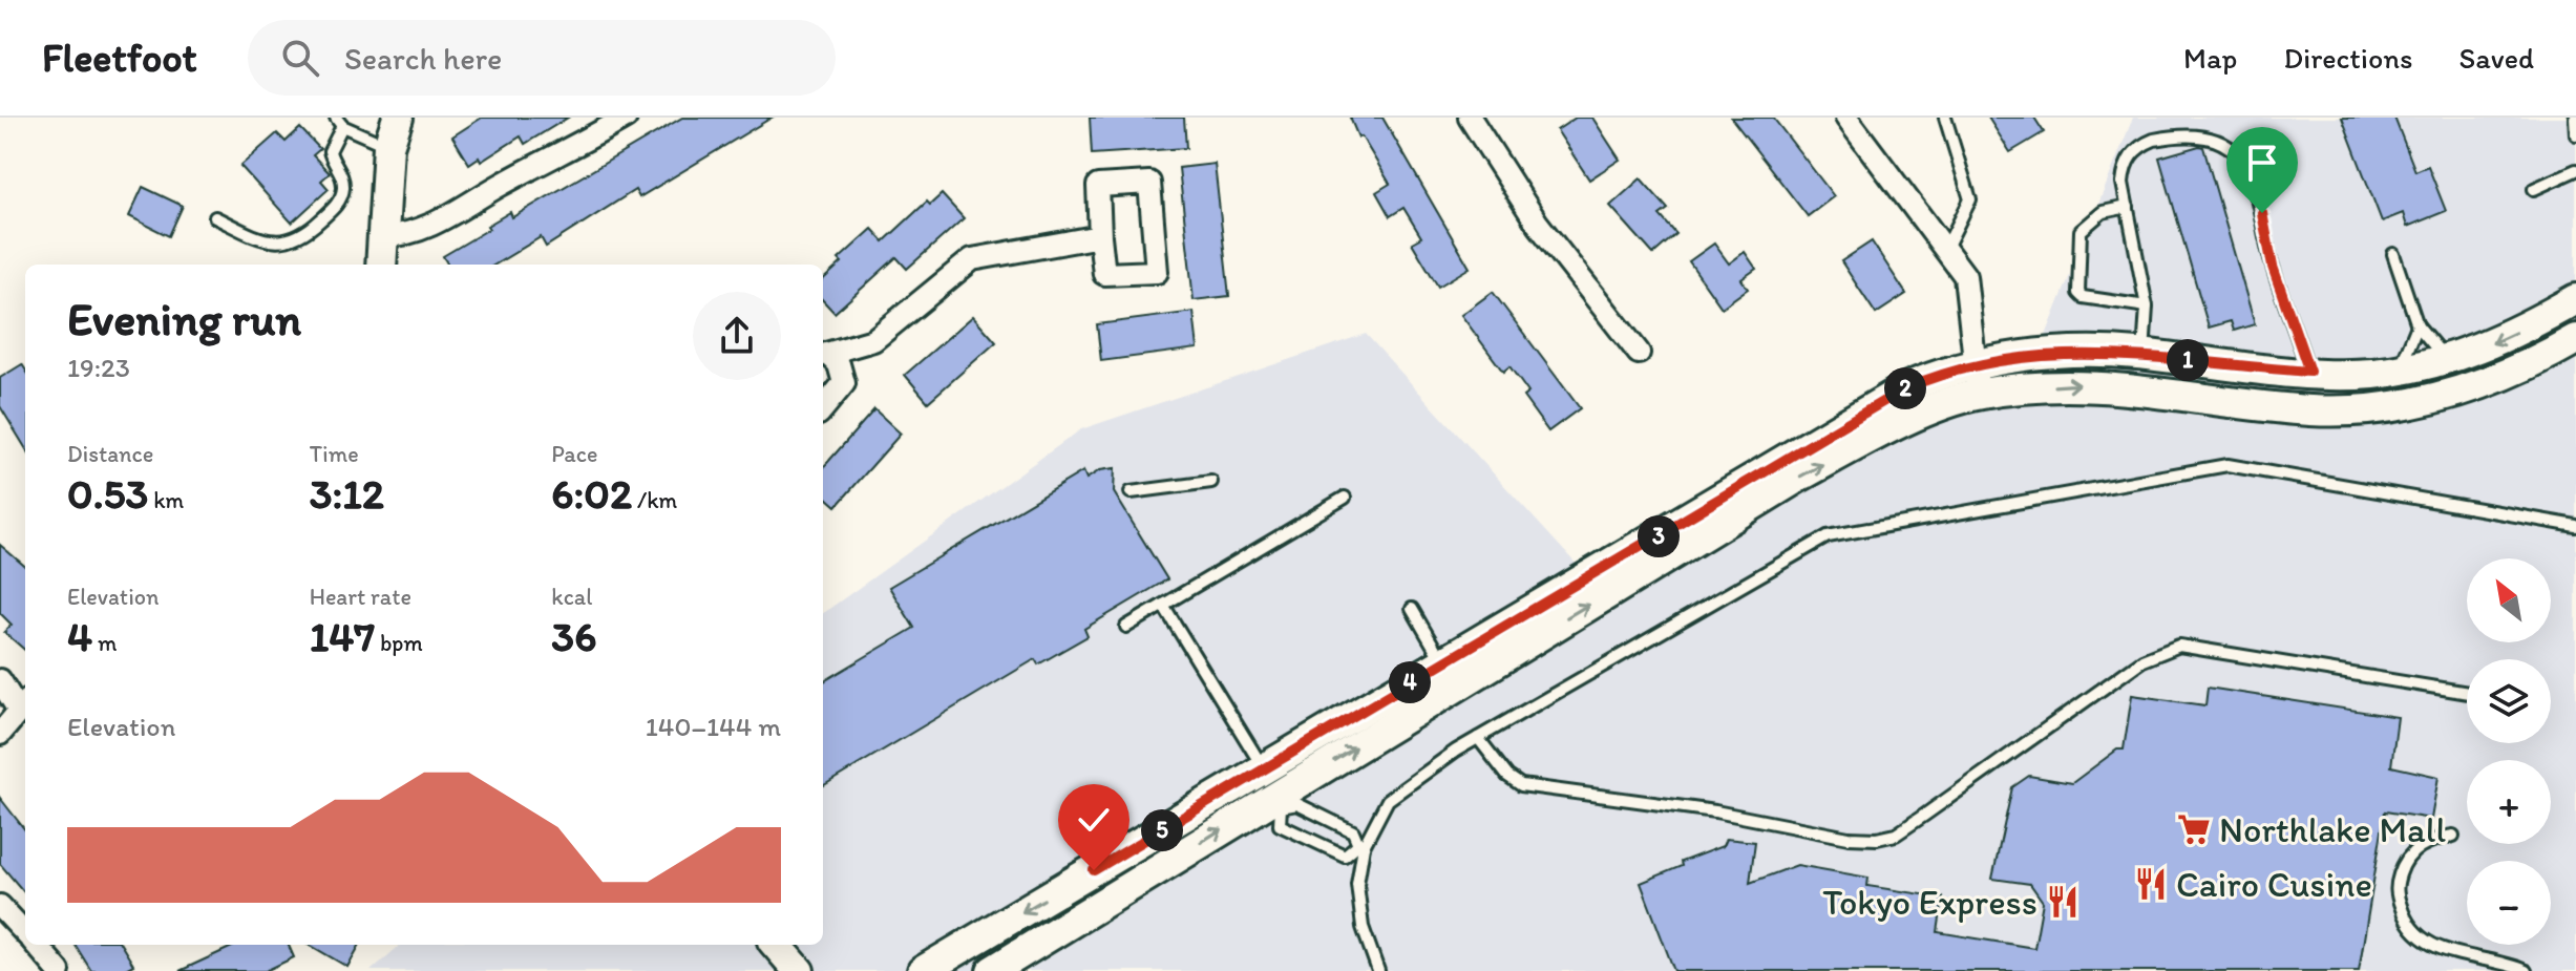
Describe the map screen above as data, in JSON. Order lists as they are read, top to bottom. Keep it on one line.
{"places":{"supermarket":["Northlake Mall"],"restaurant":["Cairo Cusine","Tokyo Express"]},"north":"top left","page":{"header":"Fleetfoot","search":"Search here","nav":["Map","Directions","Saved"],"heading":["Evening run","19:23"],"pins":["1","2","3","4","5"],"stats":[["Distance","0.53 km"],["Time","3:12"],["Pace","6:02 /km"],["Elevation","4 m"],["Heart rate","147 bpm"],["kcal","36"]],"map_buttons":["+","−"],"chart":["Elevation","140–144 m"]}}
